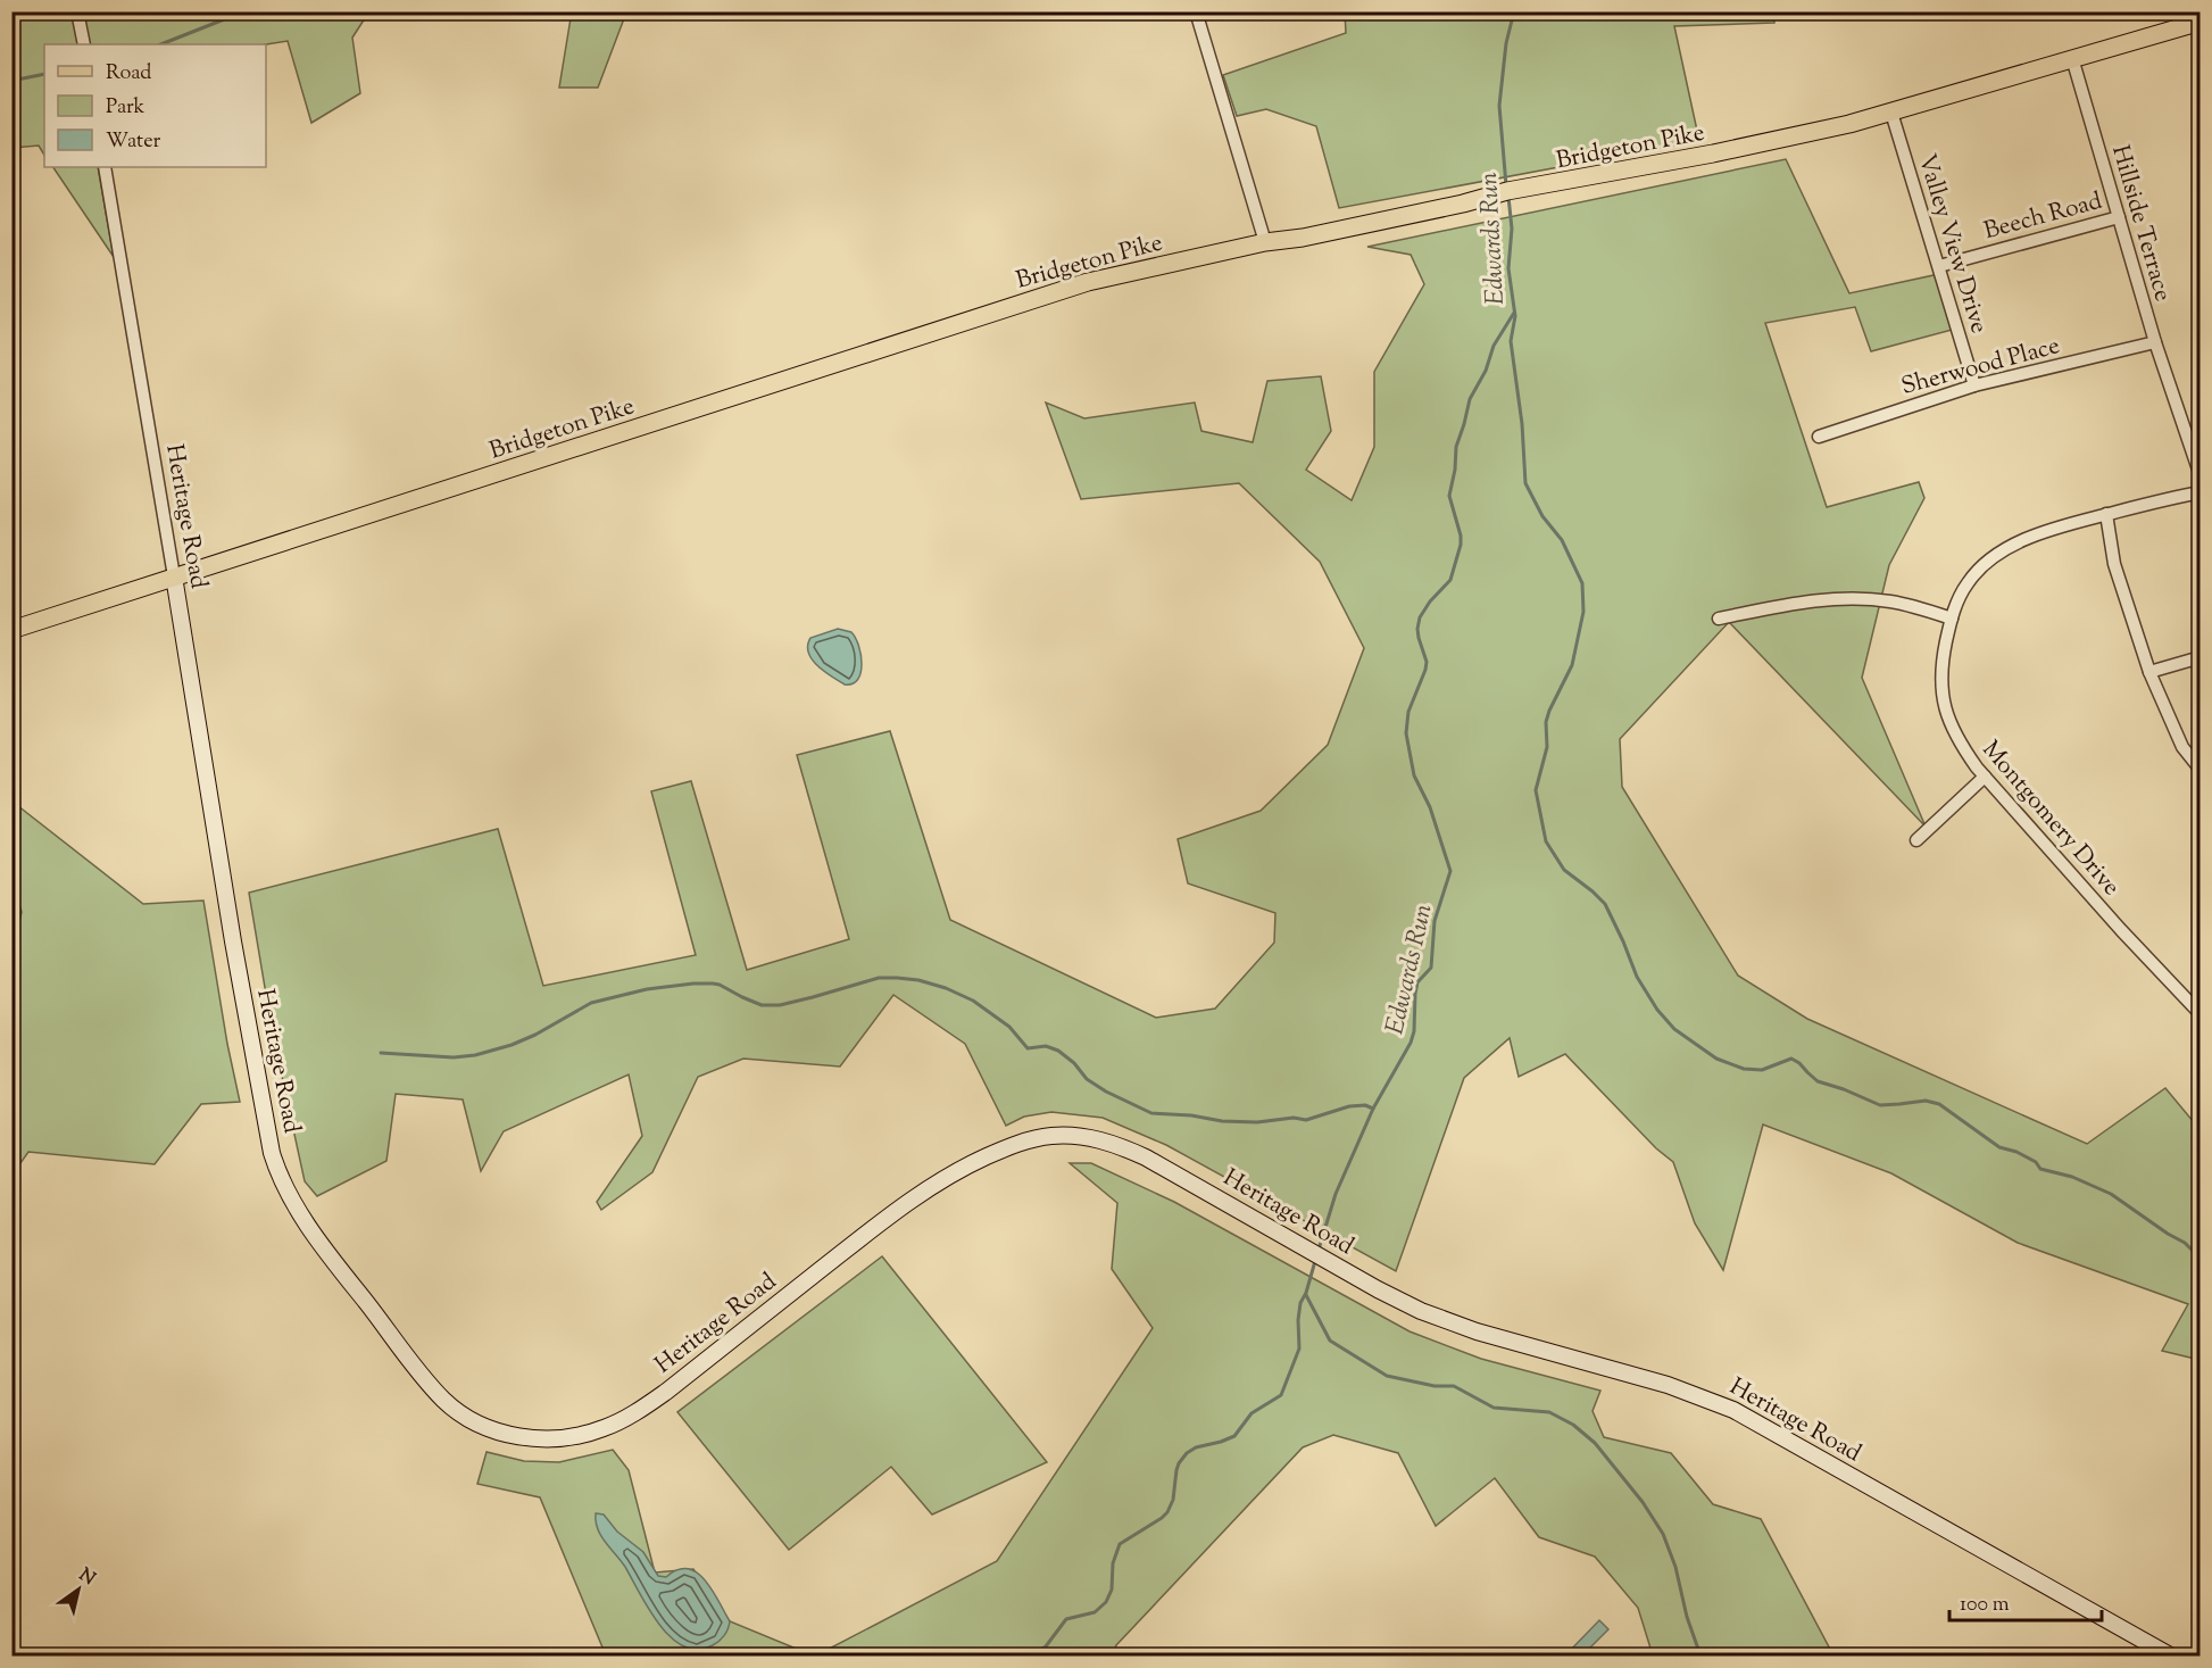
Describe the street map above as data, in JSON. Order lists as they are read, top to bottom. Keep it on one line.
{"streets":{"main road":["Bridgeton Pike"],"street":["Beech Road","Hillside Terrace","Valley View Drive","Sherwood Place","Heritage Road","Montgomery Drive"]},"crossings":[["Bridgeton Pike","Hillside Terrace"],["Bridgeton Pike","Valley View Drive"],["Bridgeton Pike","Heritage Road"],["Beech Road","Hillside Terrace"],["Beech Road","Valley View Drive"],["Hillside Terrace","Sherwood Place"],["Valley View Drive","Sherwood Place"]],"water":["Edwards Run"],"legend":["Road","Park","Water"],"scale_bar":"100 m","north":"top right"}
